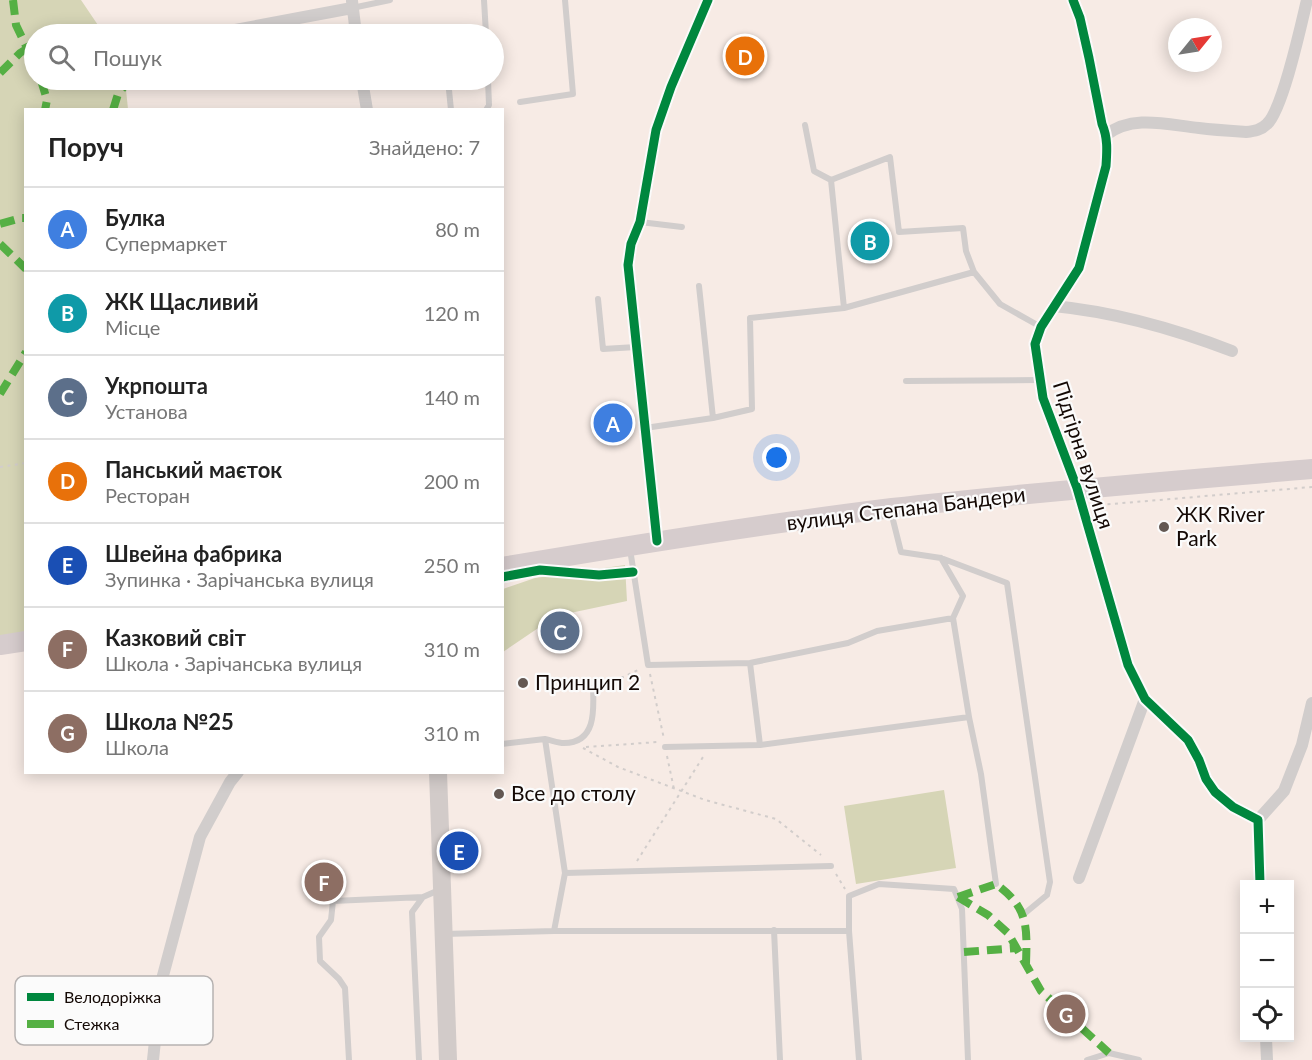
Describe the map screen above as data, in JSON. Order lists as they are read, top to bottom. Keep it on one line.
{"streets":{"main road":["вулиця Степана Бандери"],"street":["Підгірна вулиця"]},"crossings":[["Підгірна вулиця","вулиця Степана Бандери"]],"places":["ЖК River Park","Принцип 2","Все до столу"],"legend":["Велодоріжка","Стежка"],"north":"top right","page":{"search":"Пошук","pins":["D","B","A","C","E","F","G"],"heading":["Поруч","Знайдено: 7"],"list":[{"mark":"A","name":"Булка","note":"Супермаркет","value":"80 m"},{"mark":"B","name":"ЖК Щасливий","note":"Місце","value":"120 m"},{"mark":"C","name":"Укрпошта","note":"Установа","value":"140 m"},{"mark":"D","name":"Панський маєток","note":"Ресторан","value":"200 m"},{"mark":"E","name":"Швейна фабрика","note":"Зупинка · Зарічанська вулиця","value":"250 m"},{"mark":"F","name":"Казковий світ","note":"Школа · Зарічанська вулиця","value":"310 m"},{"mark":"G","name":"Школа №25","note":"Школа","value":"310 m"}],"map_buttons":["+","−"]}}
